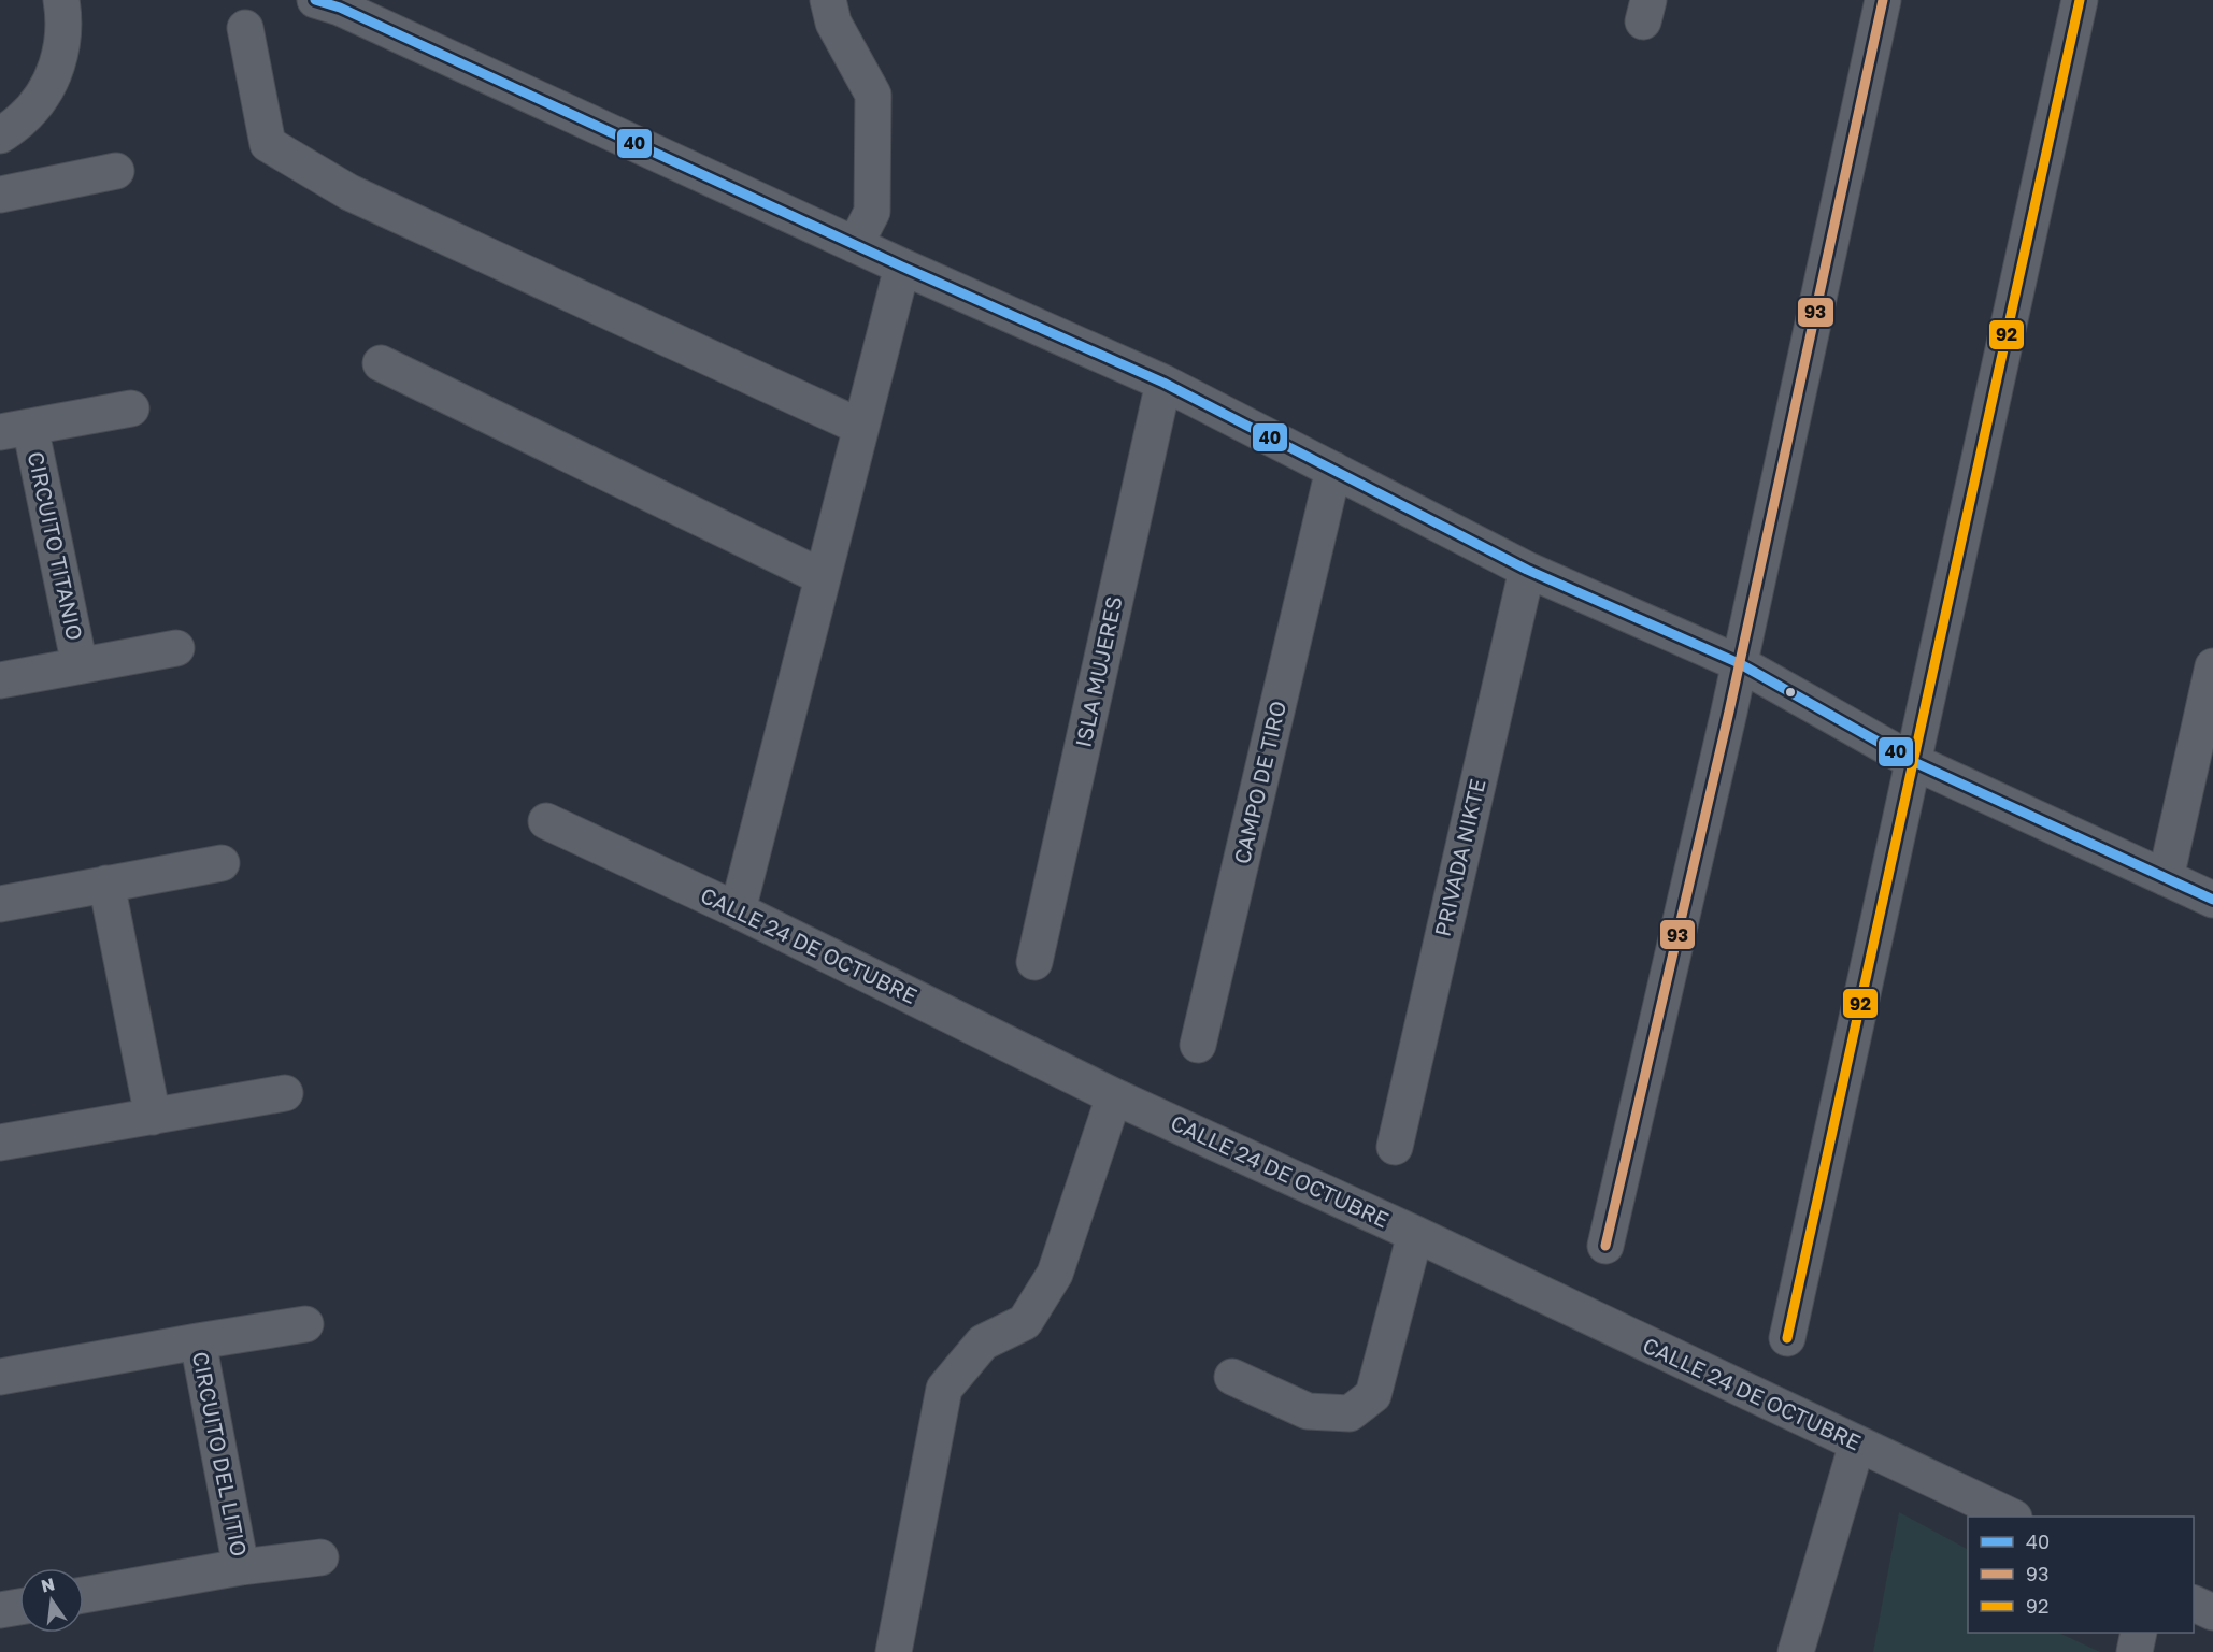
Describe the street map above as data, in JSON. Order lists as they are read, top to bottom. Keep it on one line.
{"streets":{"street":["CIRCUITO TITANIO","ISLA MUJERES","CAMPO DE TIRO","PRIVADA NIKTE","CALLE 24 DE OCTUBRE","CIRCUITO DEL LITIO"]},"lines":["transit line 40","transit line 93","transit line 92"],"legend":["40","93","92"],"north":"top"}
